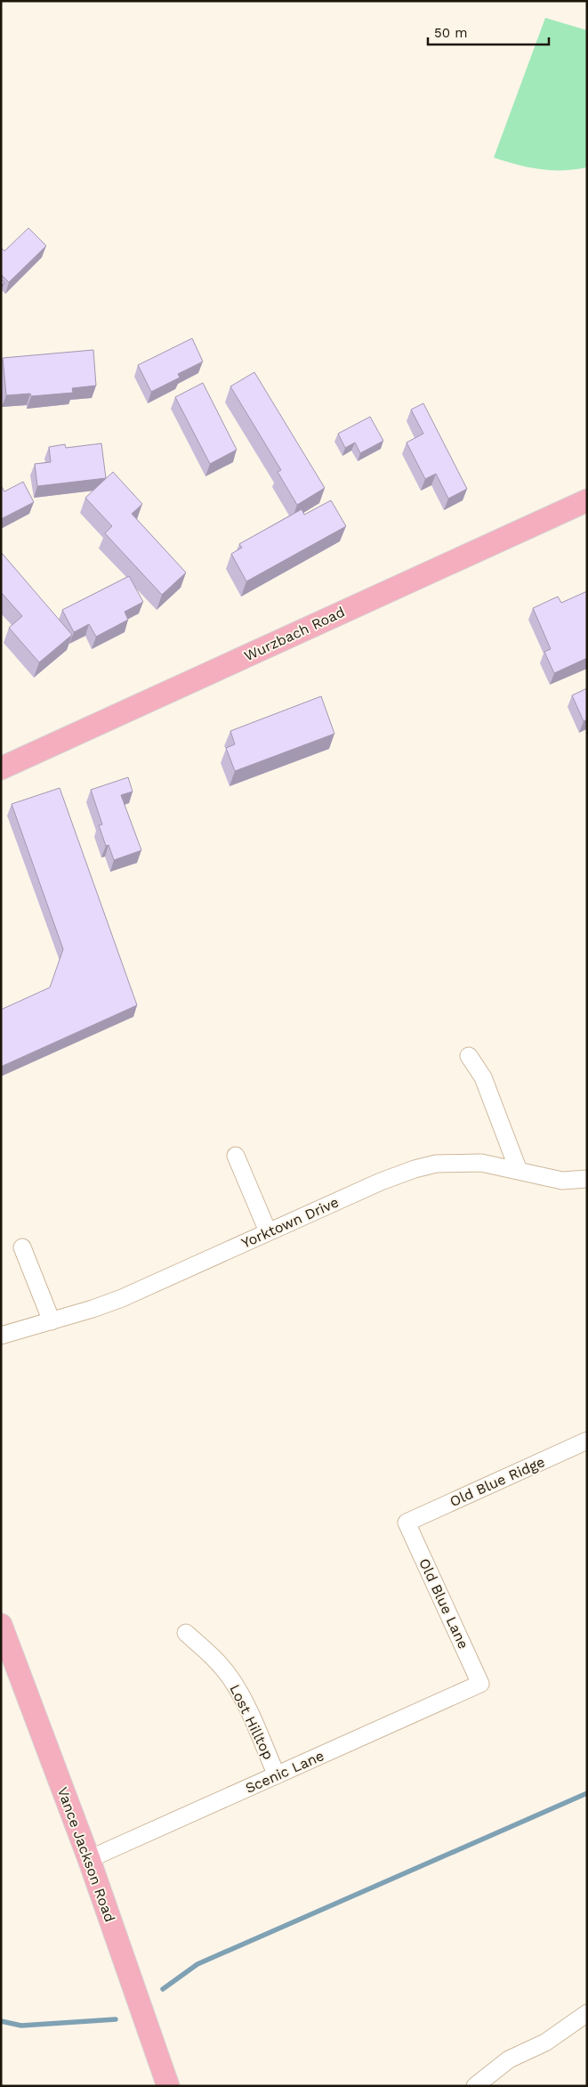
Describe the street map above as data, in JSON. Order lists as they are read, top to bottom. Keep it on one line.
{"streets":{"main road":["Wurzbach Road","Vance Jackson Road"],"street":["Yorktown Drive","Old Blue Ridge","Old Blue Lane","Lost Hilltop","Scenic Lane"]},"crossings":[["Old Blue Ridge","Old Blue Lane"],["Old Blue Lane","Scenic Lane"],["Lost Hilltop","Scenic Lane"],["Scenic Lane","Vance Jackson Road"]],"scale_bar":"50 m"}
